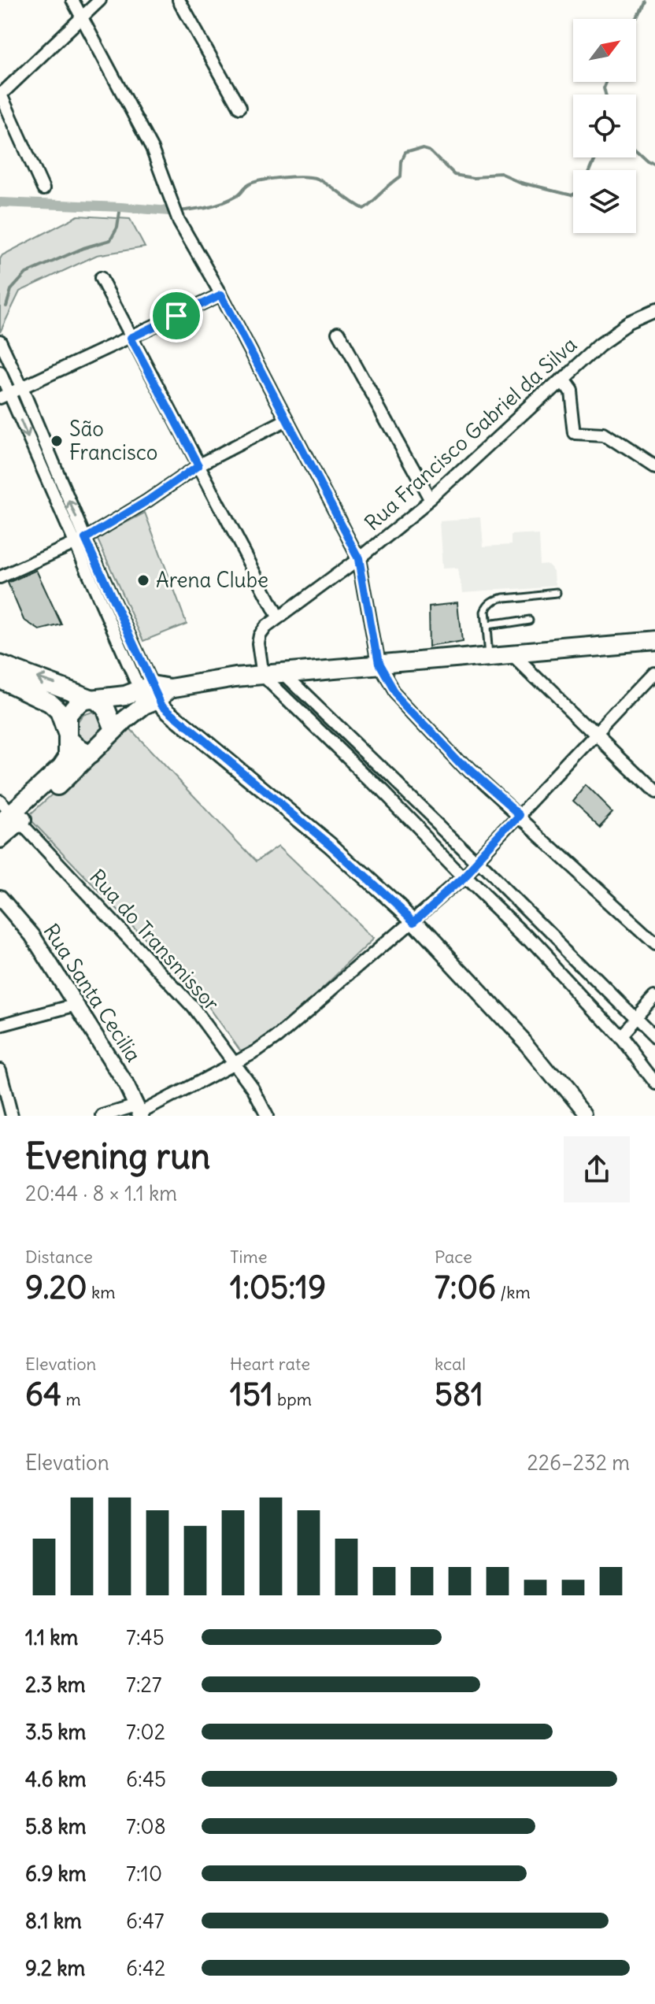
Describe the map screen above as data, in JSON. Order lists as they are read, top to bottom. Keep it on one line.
{"streets":{"street":["Rua Francisco Gabriel da Silva","Rua do Transmissor","Rua Santa Cecilia"]},"places":["São Francisco","Arena Clube"],"north":"top right","page":{"heading":["Evening run","20:44 · 8 × 1.1 km"],"stats":[["Distance","9.20 km"],["Time","1:05:19"],["Pace","7:06 /km"],["Elevation","64 m"],["Heart rate","151 bpm"],["kcal","581"]],"chart":["Elevation","226–232 m"],"list":[{"name":"1.1 km","note":"7:45"},{"name":"2.3 km","note":"7:27"},{"name":"3.5 km","note":"7:02"},{"name":"4.6 km","note":"6:45"},{"name":"5.8 km","note":"7:08"},{"name":"6.9 km","note":"7:10"},{"name":"8.1 km","note":"6:47"},{"name":"9.2 km","note":"6:42"}]}}
